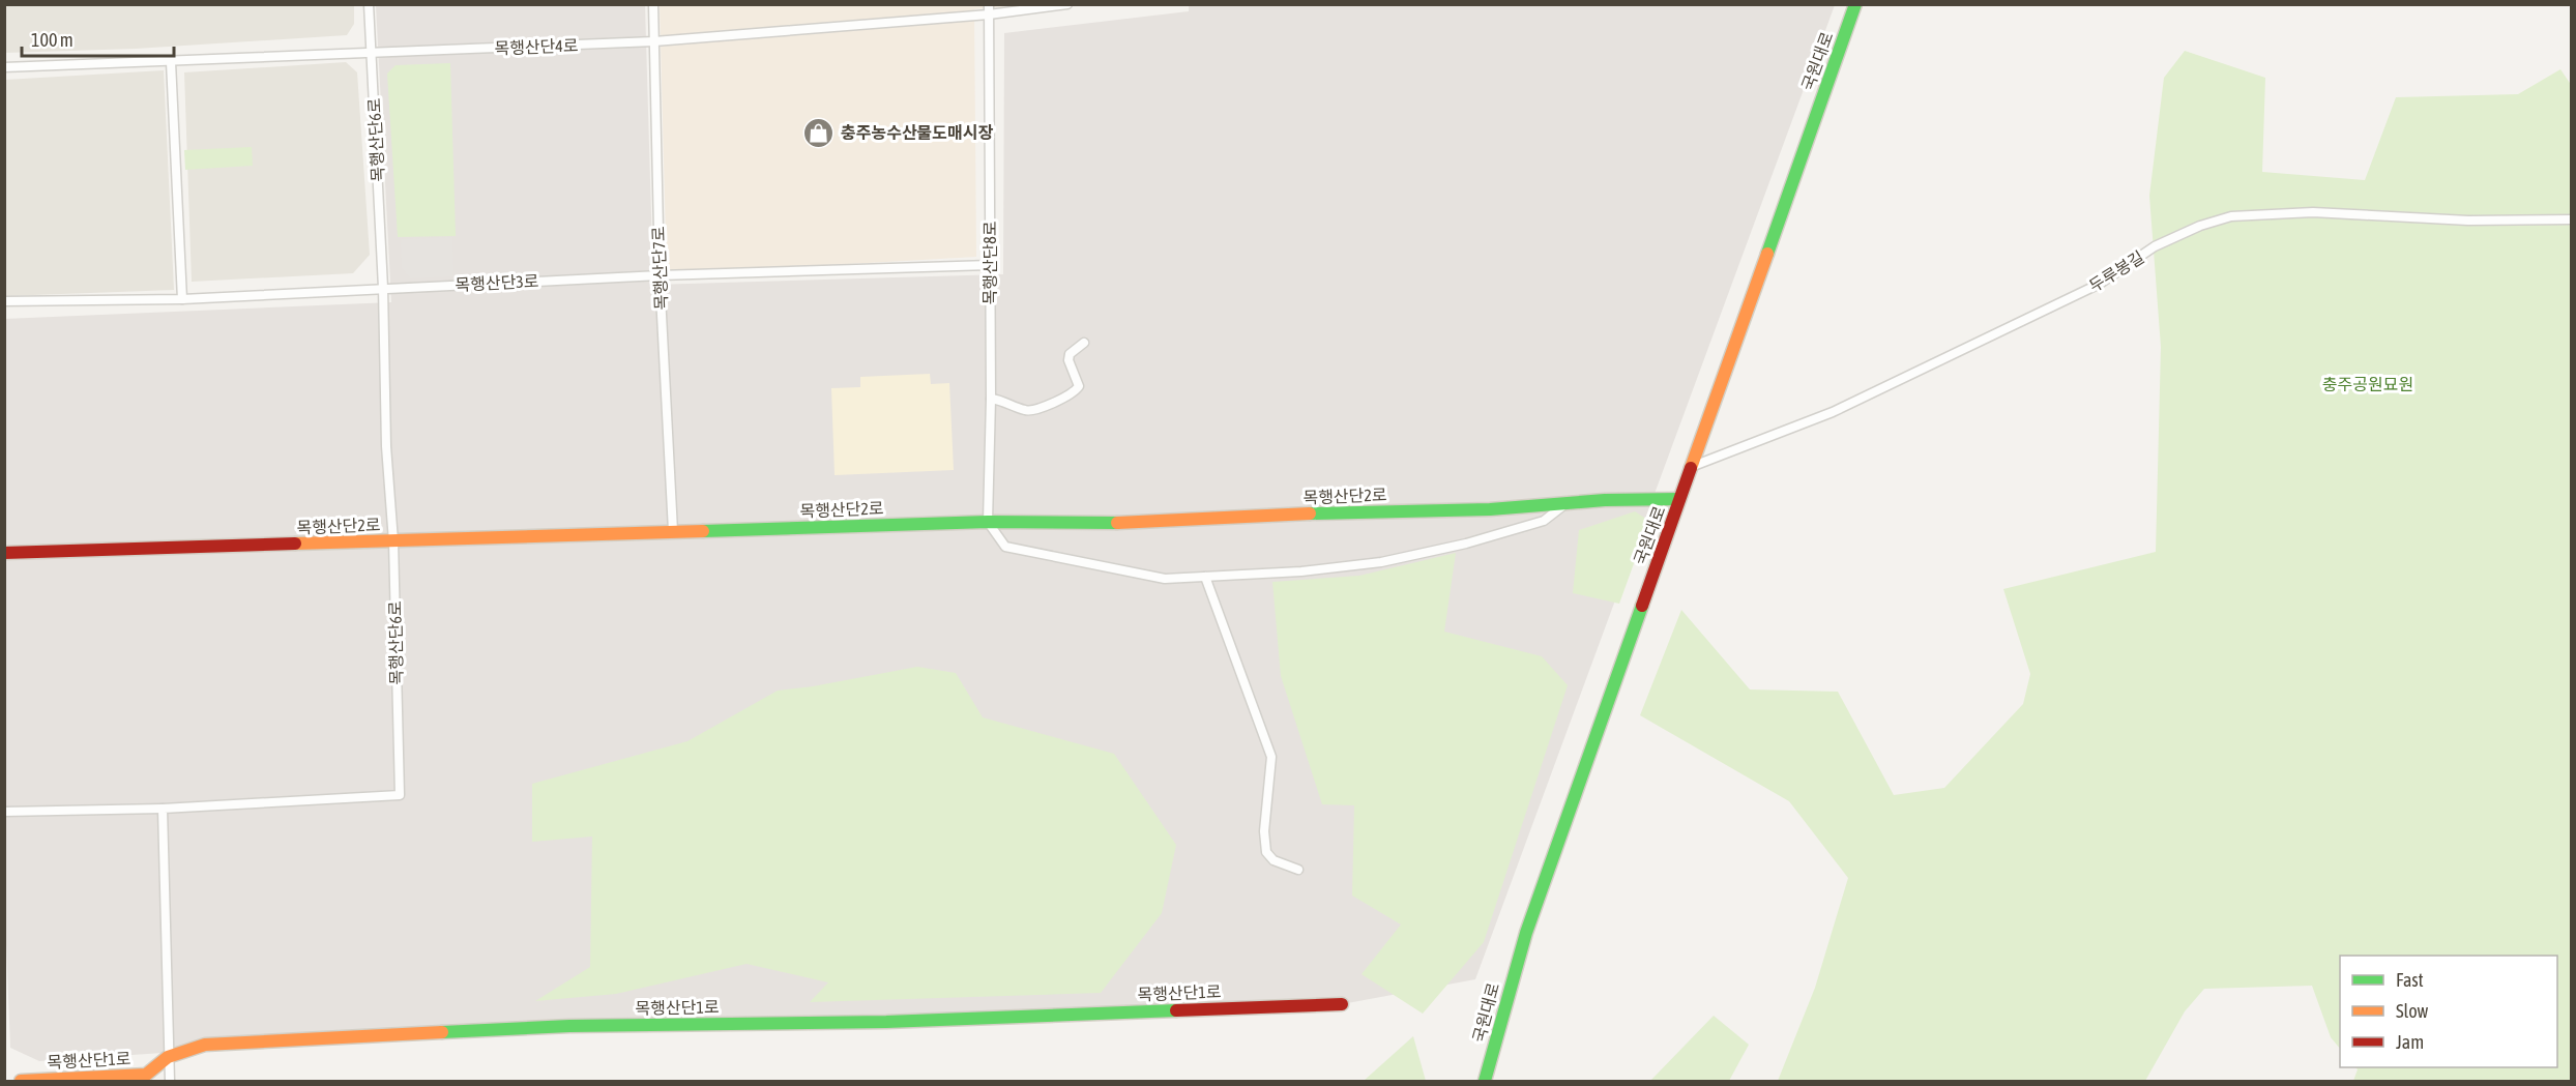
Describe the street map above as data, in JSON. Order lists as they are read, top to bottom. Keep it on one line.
{"streets":{"street":["목행산단4로","국원대로","목행산단6로","목행산단8로","목행산단7로","두루봉길","목행산단3로","목행산단2로","목행산단1로"]},"crossings":[["목행산단4로","목행산단6로"],["목행산단4로","목행산단8로"],["목행산단4로","목행산단7로"],["국원대로","두루봉길"],["국원대로","목행산단2로"],["목행산단6로","목행산단3로"],["목행산단6로","목행산단2로"],["목행산단8로","목행산단3로"],["목행산단8로","목행산단2로"],["목행산단7로","목행산단3로"],["목행산단7로","목행산단2로"]],"parks":["충주공원묘원"],"places":{"shop":["충주농수산물도매시장"]},"legend":["Fast","Slow","Jam"],"scale_bar":"100 m"}
